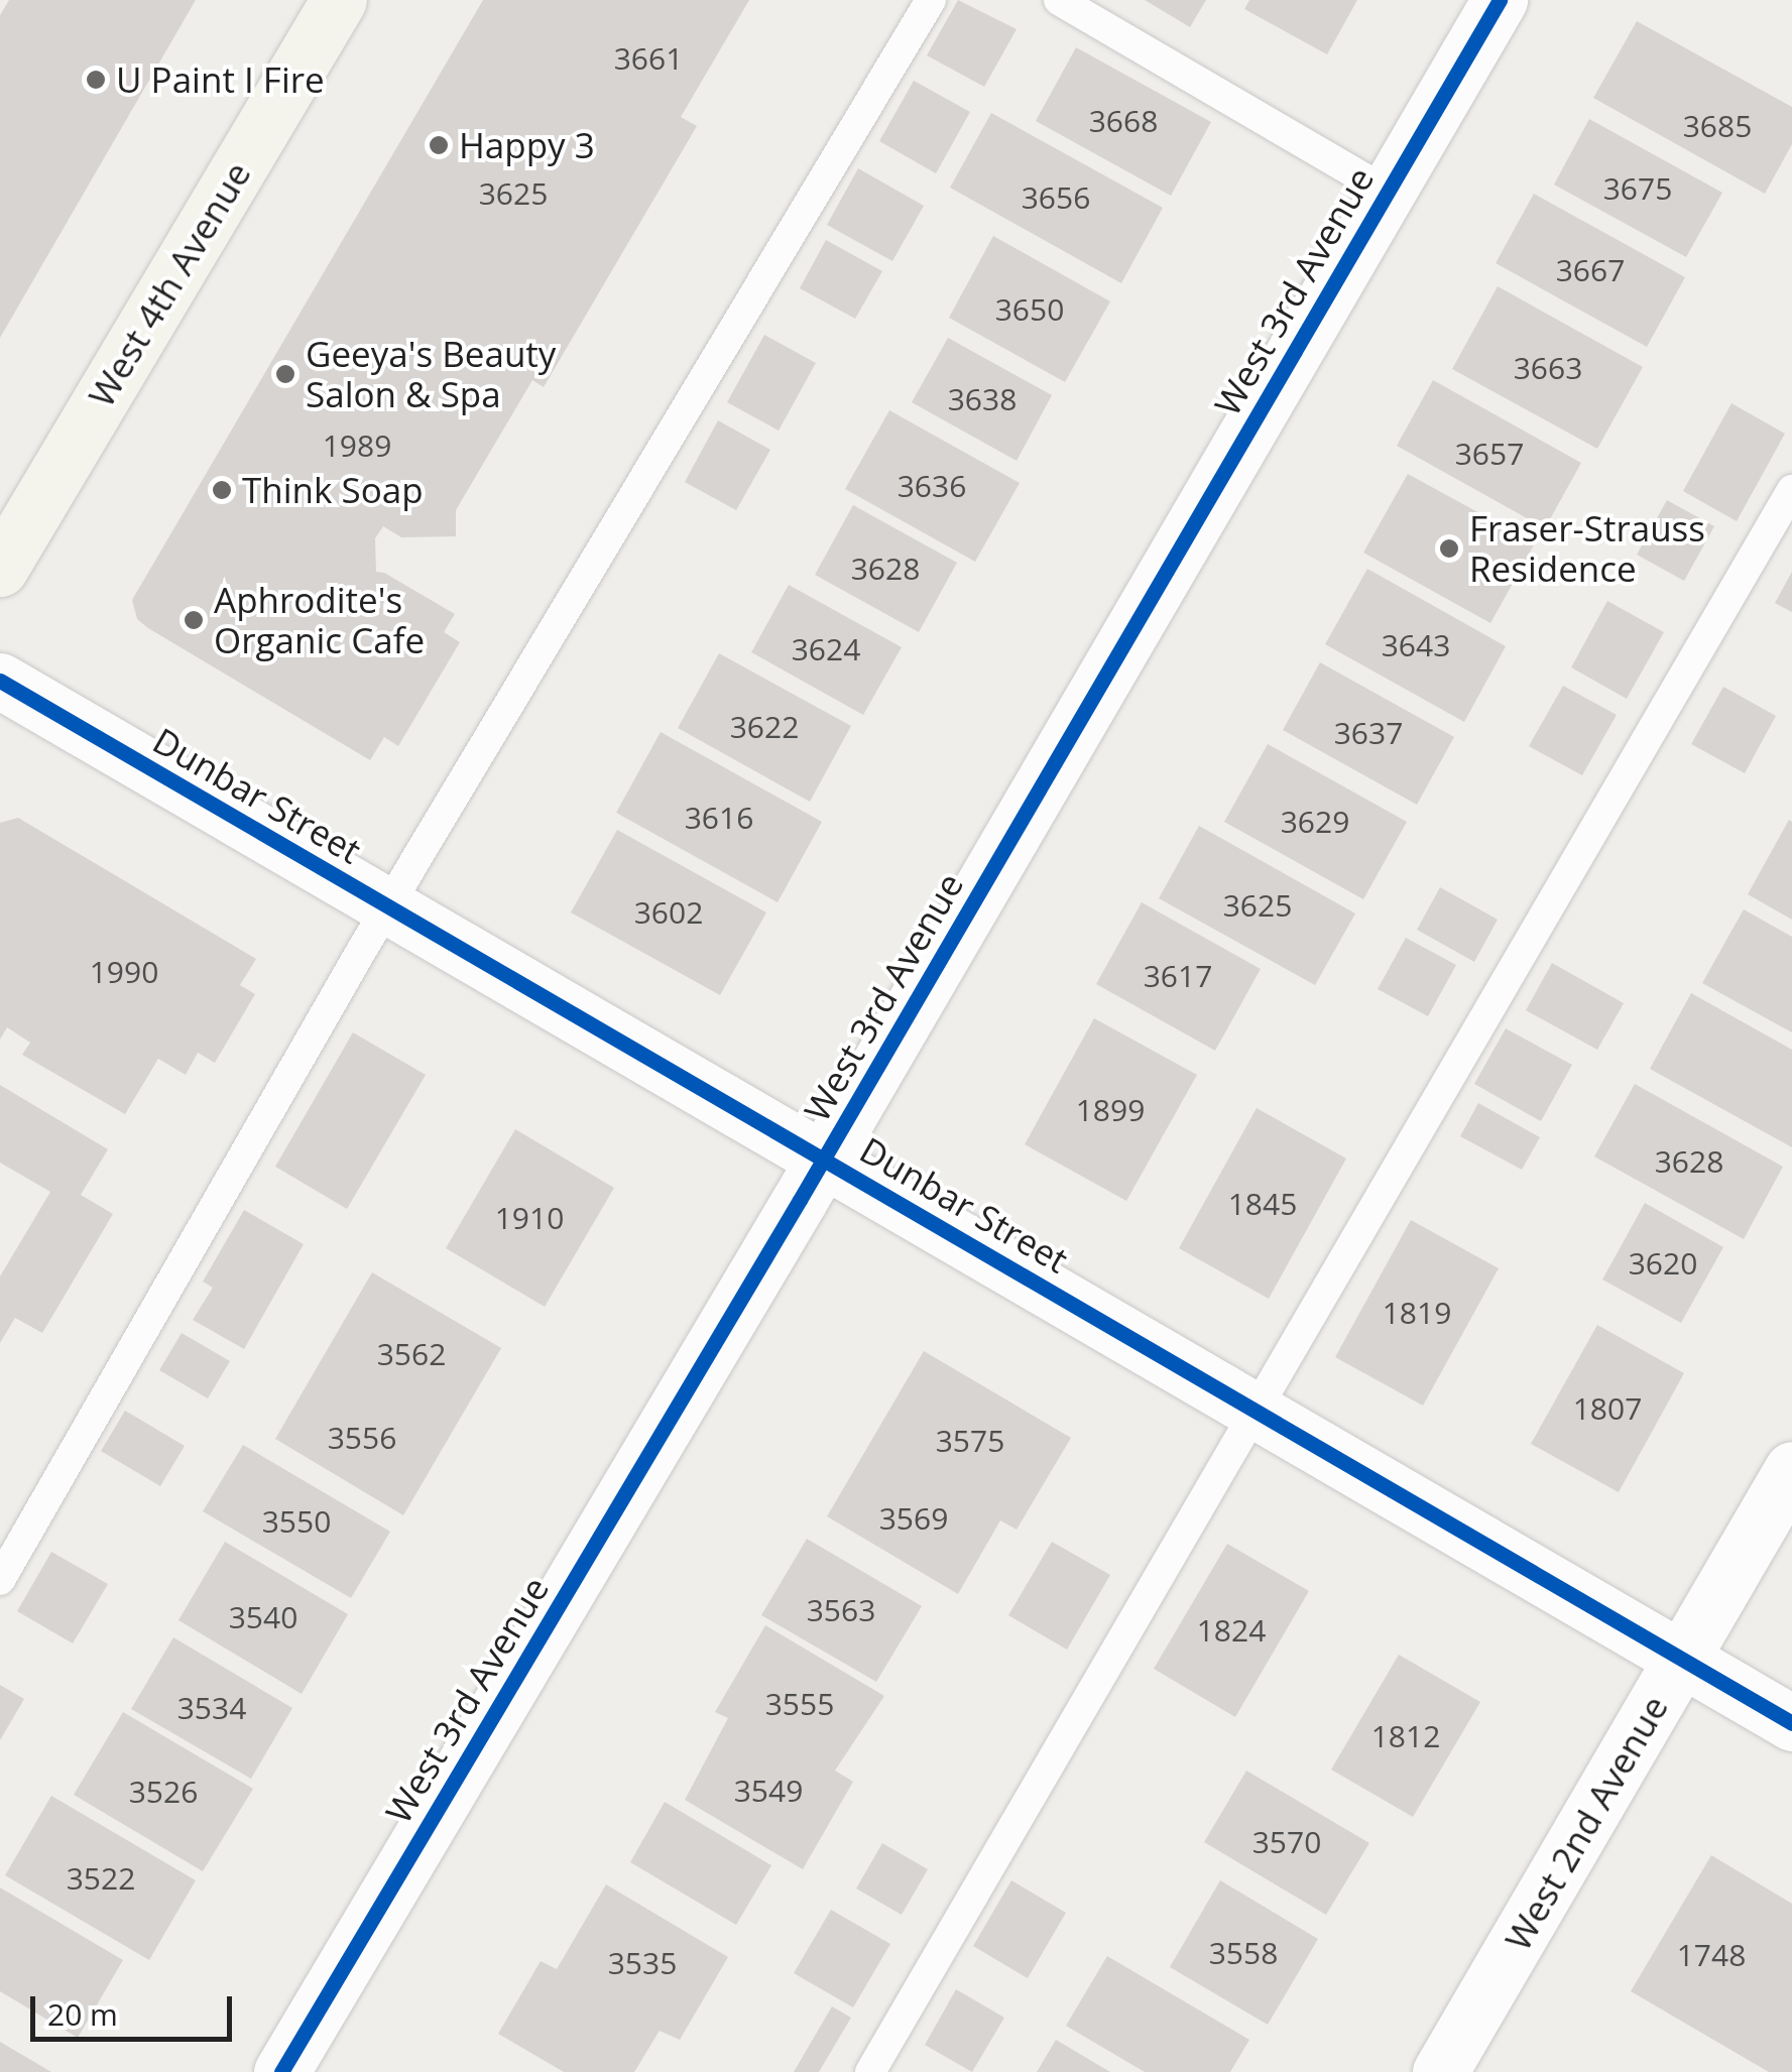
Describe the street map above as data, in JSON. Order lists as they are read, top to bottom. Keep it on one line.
{"streets":{"main road":["West 4th Avenue"],"street":["West 3rd Avenue","Dunbar Street","West 2nd Avenue"]},"crossings":[["West 3rd Avenue","Dunbar Street"],["Dunbar Street","West 2nd Avenue"]],"places":["U Paint I Fire","Happy 3","Geeya's Beauty Salon & Spa","Think Soap","Fraser-Strauss Residence","Aphrodite's Organic Cafe"],"house_numbers":["3661","3668","3685","3675","3625","3656","3667","3650","3663","3638","1989","3657","3636","3628","3643","3624","3622","3637","3616","3629","3625","3602","1990","3617","1899","3628","1845","1910","3620","1819","3562","1807","3556","3575","3569","3550","3563","3540","1824","3555","3534","1812","3549","3526","3570","3522","3558","1748","3535"],"scale_bar":"20 m"}
